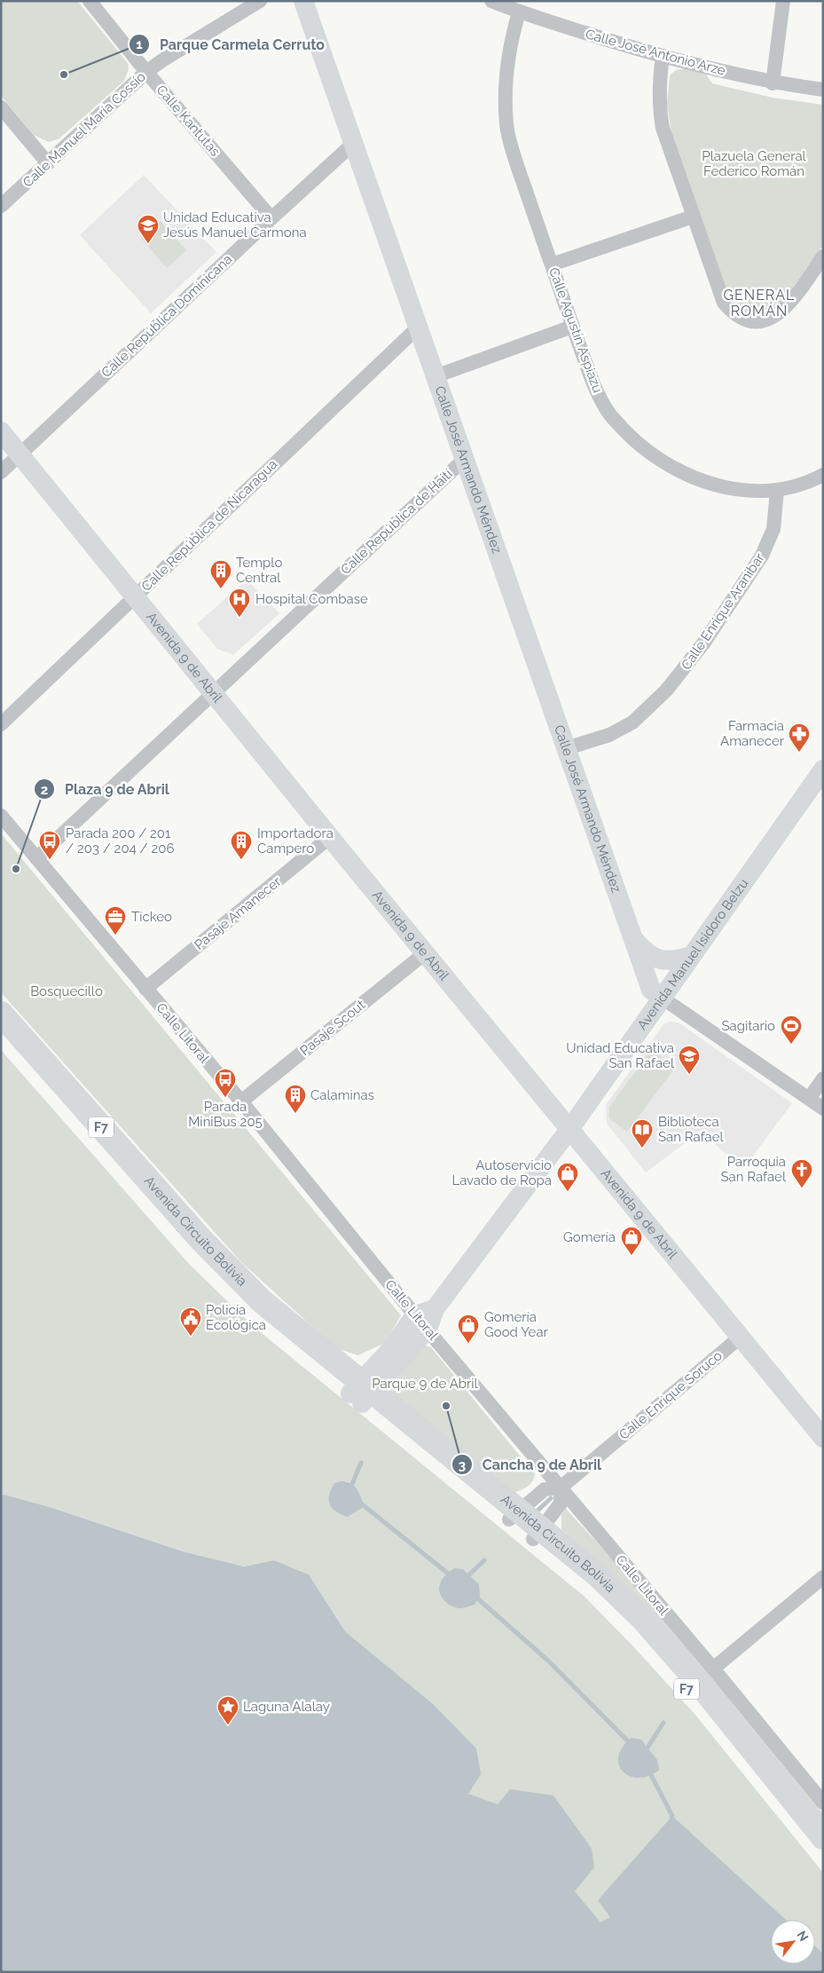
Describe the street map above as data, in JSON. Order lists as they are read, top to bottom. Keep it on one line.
{"streets":{"highway":["F7","Avenida Circuito Bolivia"],"main road":["Calle José Armando Méndez","Avenida 9 de Abril","Avenida Manuel Isidoro Belzu"],"street":["Calle José Antonio Arze","Calle Kantutas","Calle Manuel María Cossío","Calle República Dominicana","Calle Agustín Aspiazu","Calle República de Haití","Calle República de Nicaragua","Calle Enrique Aranibar","Pasaje Amanecer","Pasaje Scout","Calle Litoral","Calle Enrique Soruco"]},"crossings":[["Calle José Antonio Arze","Calle Agustín Aspiazu"],["Calle Kantutas","Calle Manuel María Cossío"],["Calle Kantutas","Calle República Dominicana"],["Calle República Dominicana","Calle José Armando Méndez"],["Calle República Dominicana","Avenida 9 de Abril"],["Calle Agustín Aspiazu","Calle Enrique Aranibar"],["Calle José Armando Méndez","Calle República de Haití"],["Calle José Armando Méndez","Calle República de Nicaragua"],["Calle José Armando Méndez","Calle Enrique Aranibar"],["Calle José Armando Méndez","Avenida Manuel Isidoro Belzu"],["Calle República de Haití","Avenida 9 de Abril"],["Calle República de Haití","Calle Litoral"],["Calle República de Nicaragua","Avenida 9 de Abril"],["Avenida 9 de Abril","Pasaje Amanecer"],["Avenida 9 de Abril","Avenida Manuel Isidoro Belzu"],["Avenida 9 de Abril","Pasaje Scout"],["Avenida 9 de Abril","Calle Enrique Soruco"],["Pasaje Amanecer","Calle Litoral"],["Avenida Manuel Isidoro Belzu","Calle Litoral"],["Avenida Manuel Isidoro Belzu","Avenida Circuito Bolivia"],["Pasaje Scout","Calle Litoral"],["Calle Litoral","Calle Enrique Soruco"],["Avenida Circuito Bolivia","Calle Enrique Soruco"]],"districts":["GENERAL ROMÁN"],"parks":["Plazuela General Federico Román","Bosquecillo","Parque 9 de Abril"],"places":{"other":["Parque Carmela Cerruto","Plaza 9 de Abril","Cancha 9 de Abril"],"school or university":["Unidad Educativa Jesús Manuel Carmona","Unidad Educativa San Rafael"],"building":["Templo Central","Importadora Campero","Calaminas"],"hospital":["Hospital Combase"],"pharmacy":["Farmacia Amanecer"],"bus stop":["Parada 200 / 201 / 203 / 204 / 206","Parada MiniBus 205"],"office":["Tickeo"],"sports":["Sagitario"],"library":["Biblioteca San Rafael"],"church":["Parroquia San Rafael"],"shop":["Autoservicio Lavado de Ropa","Gomería","Gomería Good Year"],"public building":["Policía Ecológica"],"place":["Laguna Alalay"]},"north":"top right"}
